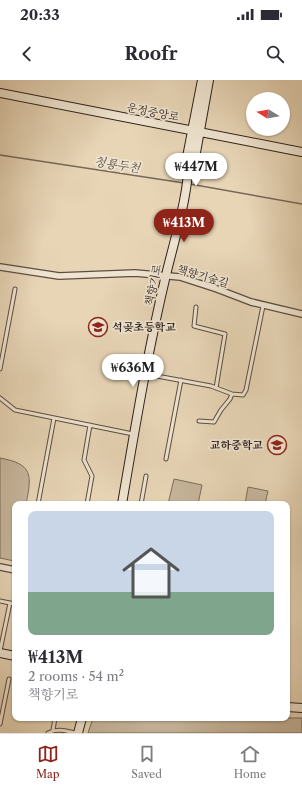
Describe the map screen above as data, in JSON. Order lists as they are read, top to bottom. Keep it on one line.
{"streets":{"street":["운정중앙로","책향기숲길","책향기로"]},"crossings":[["운정중앙로","책향기로"],["책향기숲길","책향기로"]],"water":["청룡두천"],"places":{"school or university":["석곶초등학교","교하중학교"]},"north":"left","page":{"status":"20:33","header":"Roofr","price":["₩447M","₩413M","₩636M"],"list":[{"name":"₩413M","note":"2 rooms · 54 m² · 책향기로"}],"tabs":["Map","Saved","Home"]}}
